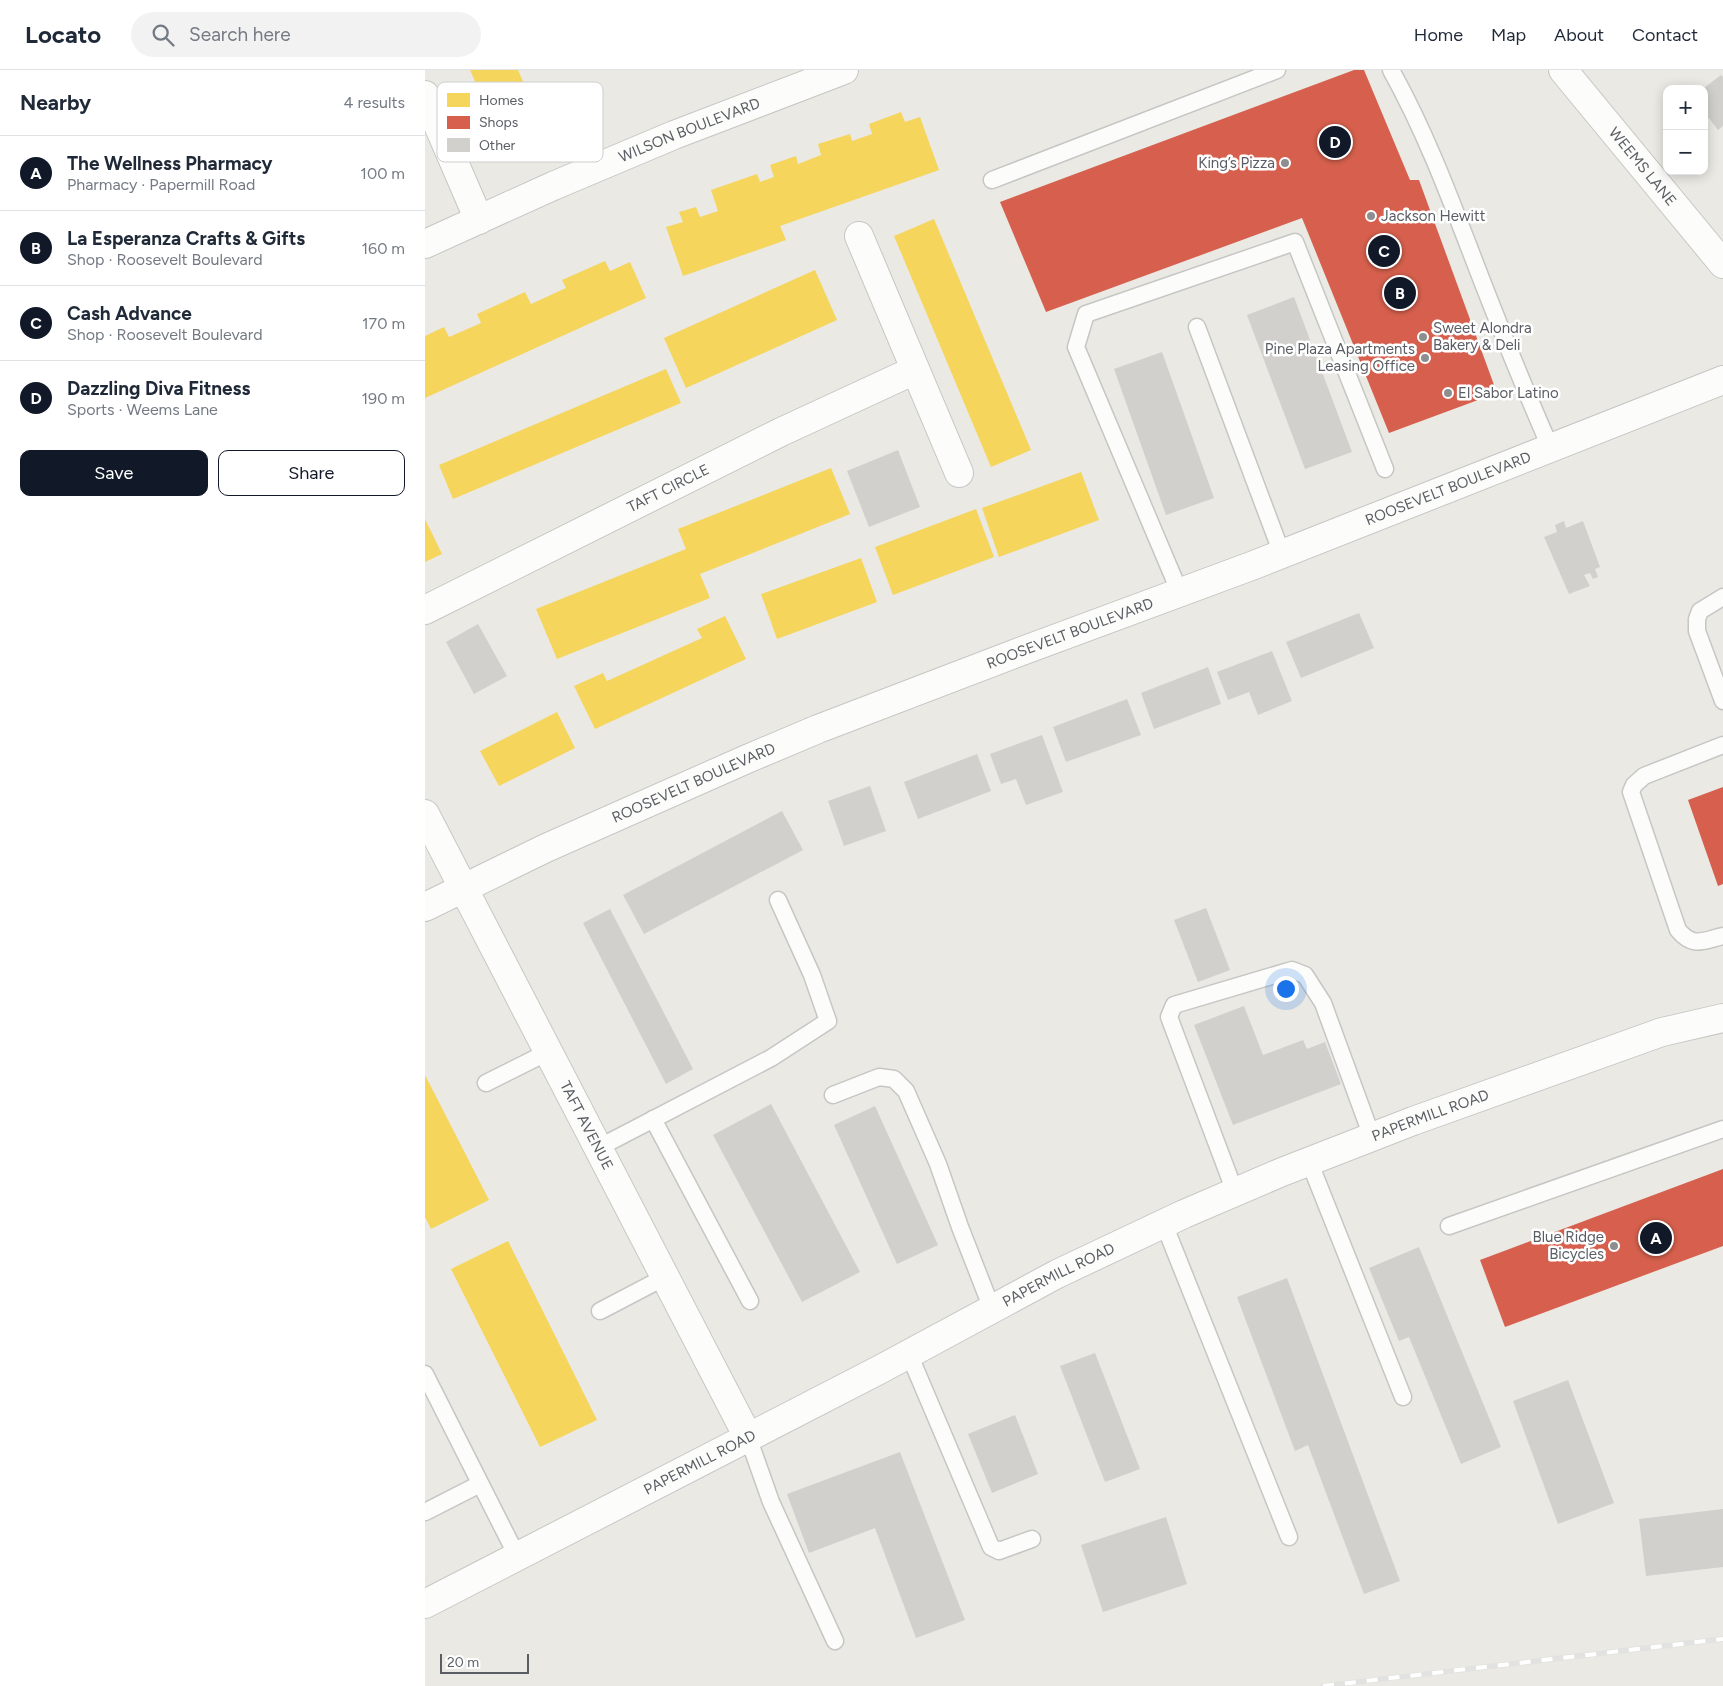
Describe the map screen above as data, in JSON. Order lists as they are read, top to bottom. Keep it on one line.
{"streets":{"street":["WILSON BOULEVARD","WEEMS LANE","TAFT CIRCLE","ROOSEVELT BOULEVARD","PAPERMILL ROAD","TAFT AVENUE"]},"crossings":[["ROOSEVELT BOULEVARD","TAFT AVENUE"],["PAPERMILL ROAD","TAFT AVENUE"]],"places":["King’s Pizza","Jackson Hewitt","Sweet Alondra Bakery & Deli","Pine Plaza Apartments Leasing Office","El Sabor Latino","Blue Ridge Bicycles"],"legend":["Homes","Shops","Other"],"scale_bar":"20 m","page":{"header":"Locato","search":"Search here","nav":["Home","Map","About","Contact"],"heading":["Nearby","4 results"],"map_buttons":["+","−"],"pins":["D","C","B","A"],"list":[{"mark":"A","name":"The Wellness Pharmacy","note":"Pharmacy · Papermill Road","value":"100 m"},{"mark":"B","name":"La Esperanza Crafts & Gifts","note":"Shop · Roosevelt Boulevard","value":"160 m"},{"mark":"C","name":"Cash Advance","note":"Shop · Roosevelt Boulevard","value":"170 m"},{"mark":"D","name":"Dazzling Diva Fitness","note":"Sports · Weems Lane","value":"190 m"}],"buttons":["Save","Share"],"scale":"20 m"}}
